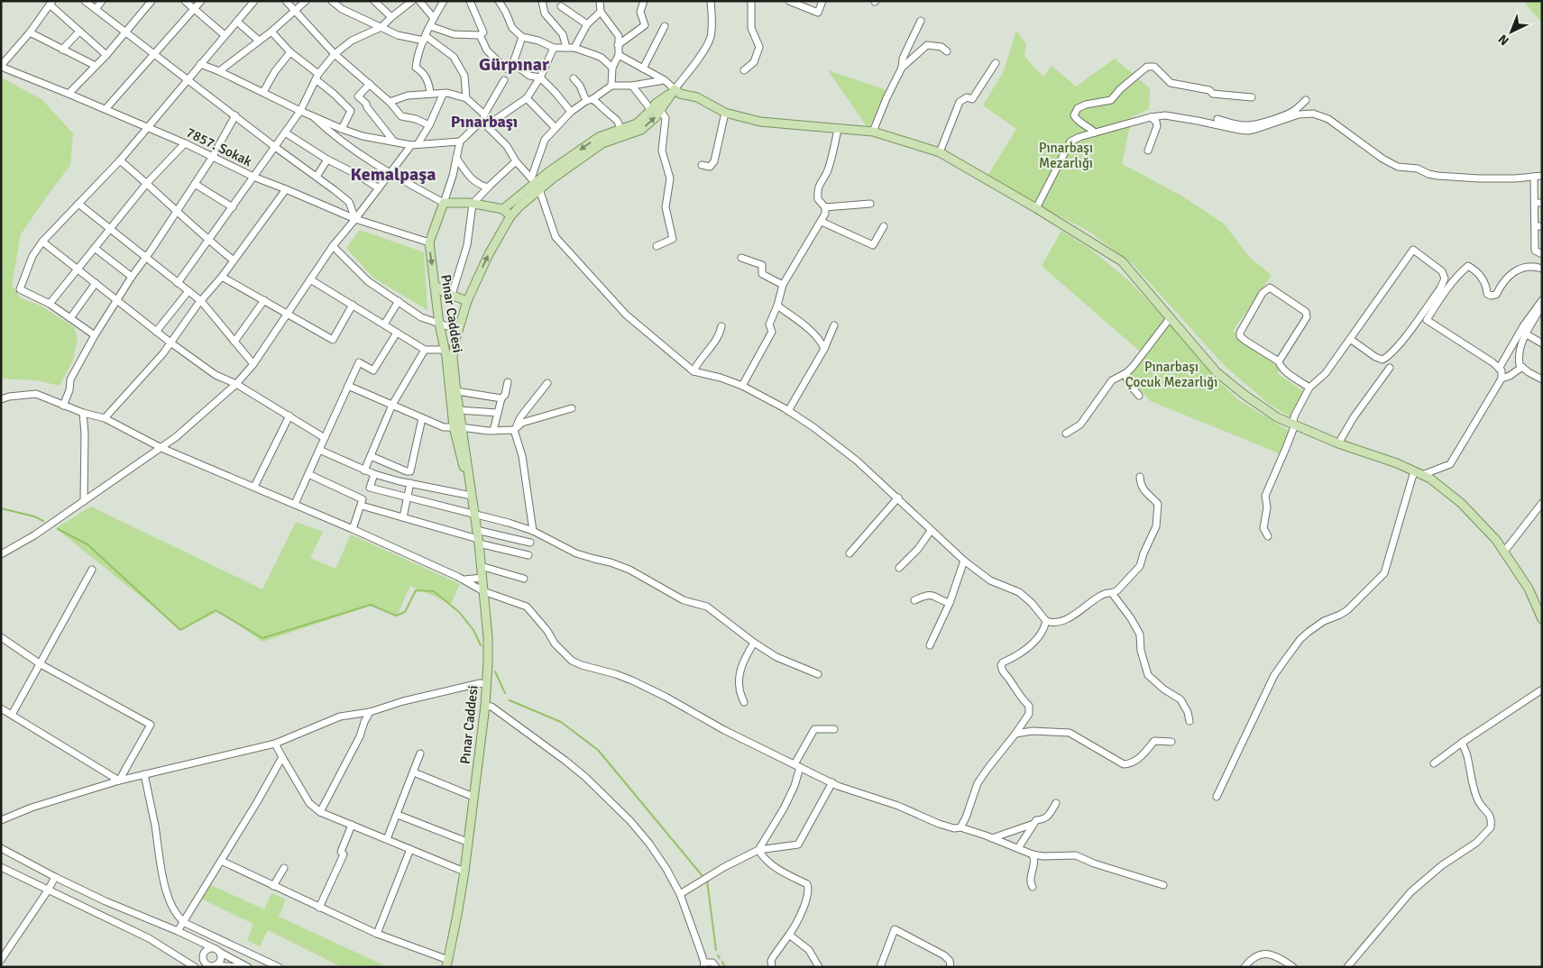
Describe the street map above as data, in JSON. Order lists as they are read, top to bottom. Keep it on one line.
{"streets":{"main road":["Pınar Caddesi"],"street":["7857. Sokak"]},"crossings":[["7857. Sokak","Pınar Caddesi"]],"districts":["Gürpınar","Pınarbaşı","Kemalpaşa"],"parks":["Pınarbaşı Mezarlığı","Pınarbaşı Çocuk Mezarlığı"],"north":"bottom left"}
